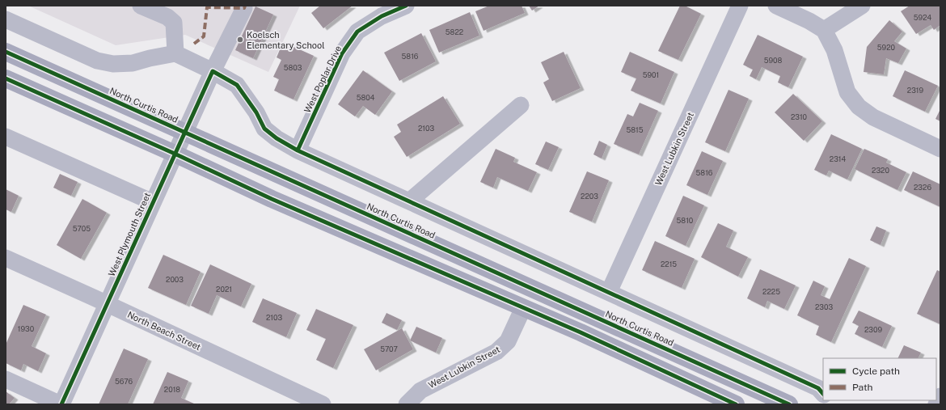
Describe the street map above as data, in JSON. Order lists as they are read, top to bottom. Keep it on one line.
{"streets":{"main road":["North Curtis Road"],"street":["West Poplar Drive","West Lubkin Street","West Plymouth Street","North Beach Street"]},"crossings":[["North Curtis Road","West Plymouth Street"],["West Plymouth Street","North Beach Street"]],"places":["Koelsch Elementary School"],"house_numbers":["5924","5822","5920","5816","5908","5803","5901","2319","5804","2310","2103","5815","2314","2320","5816","2326","2203","5810","5705","2215","2003","2021","2225","2303","2103","1930","2309","5707","5676","2018"],"legend":["Cycle path","Path"]}
